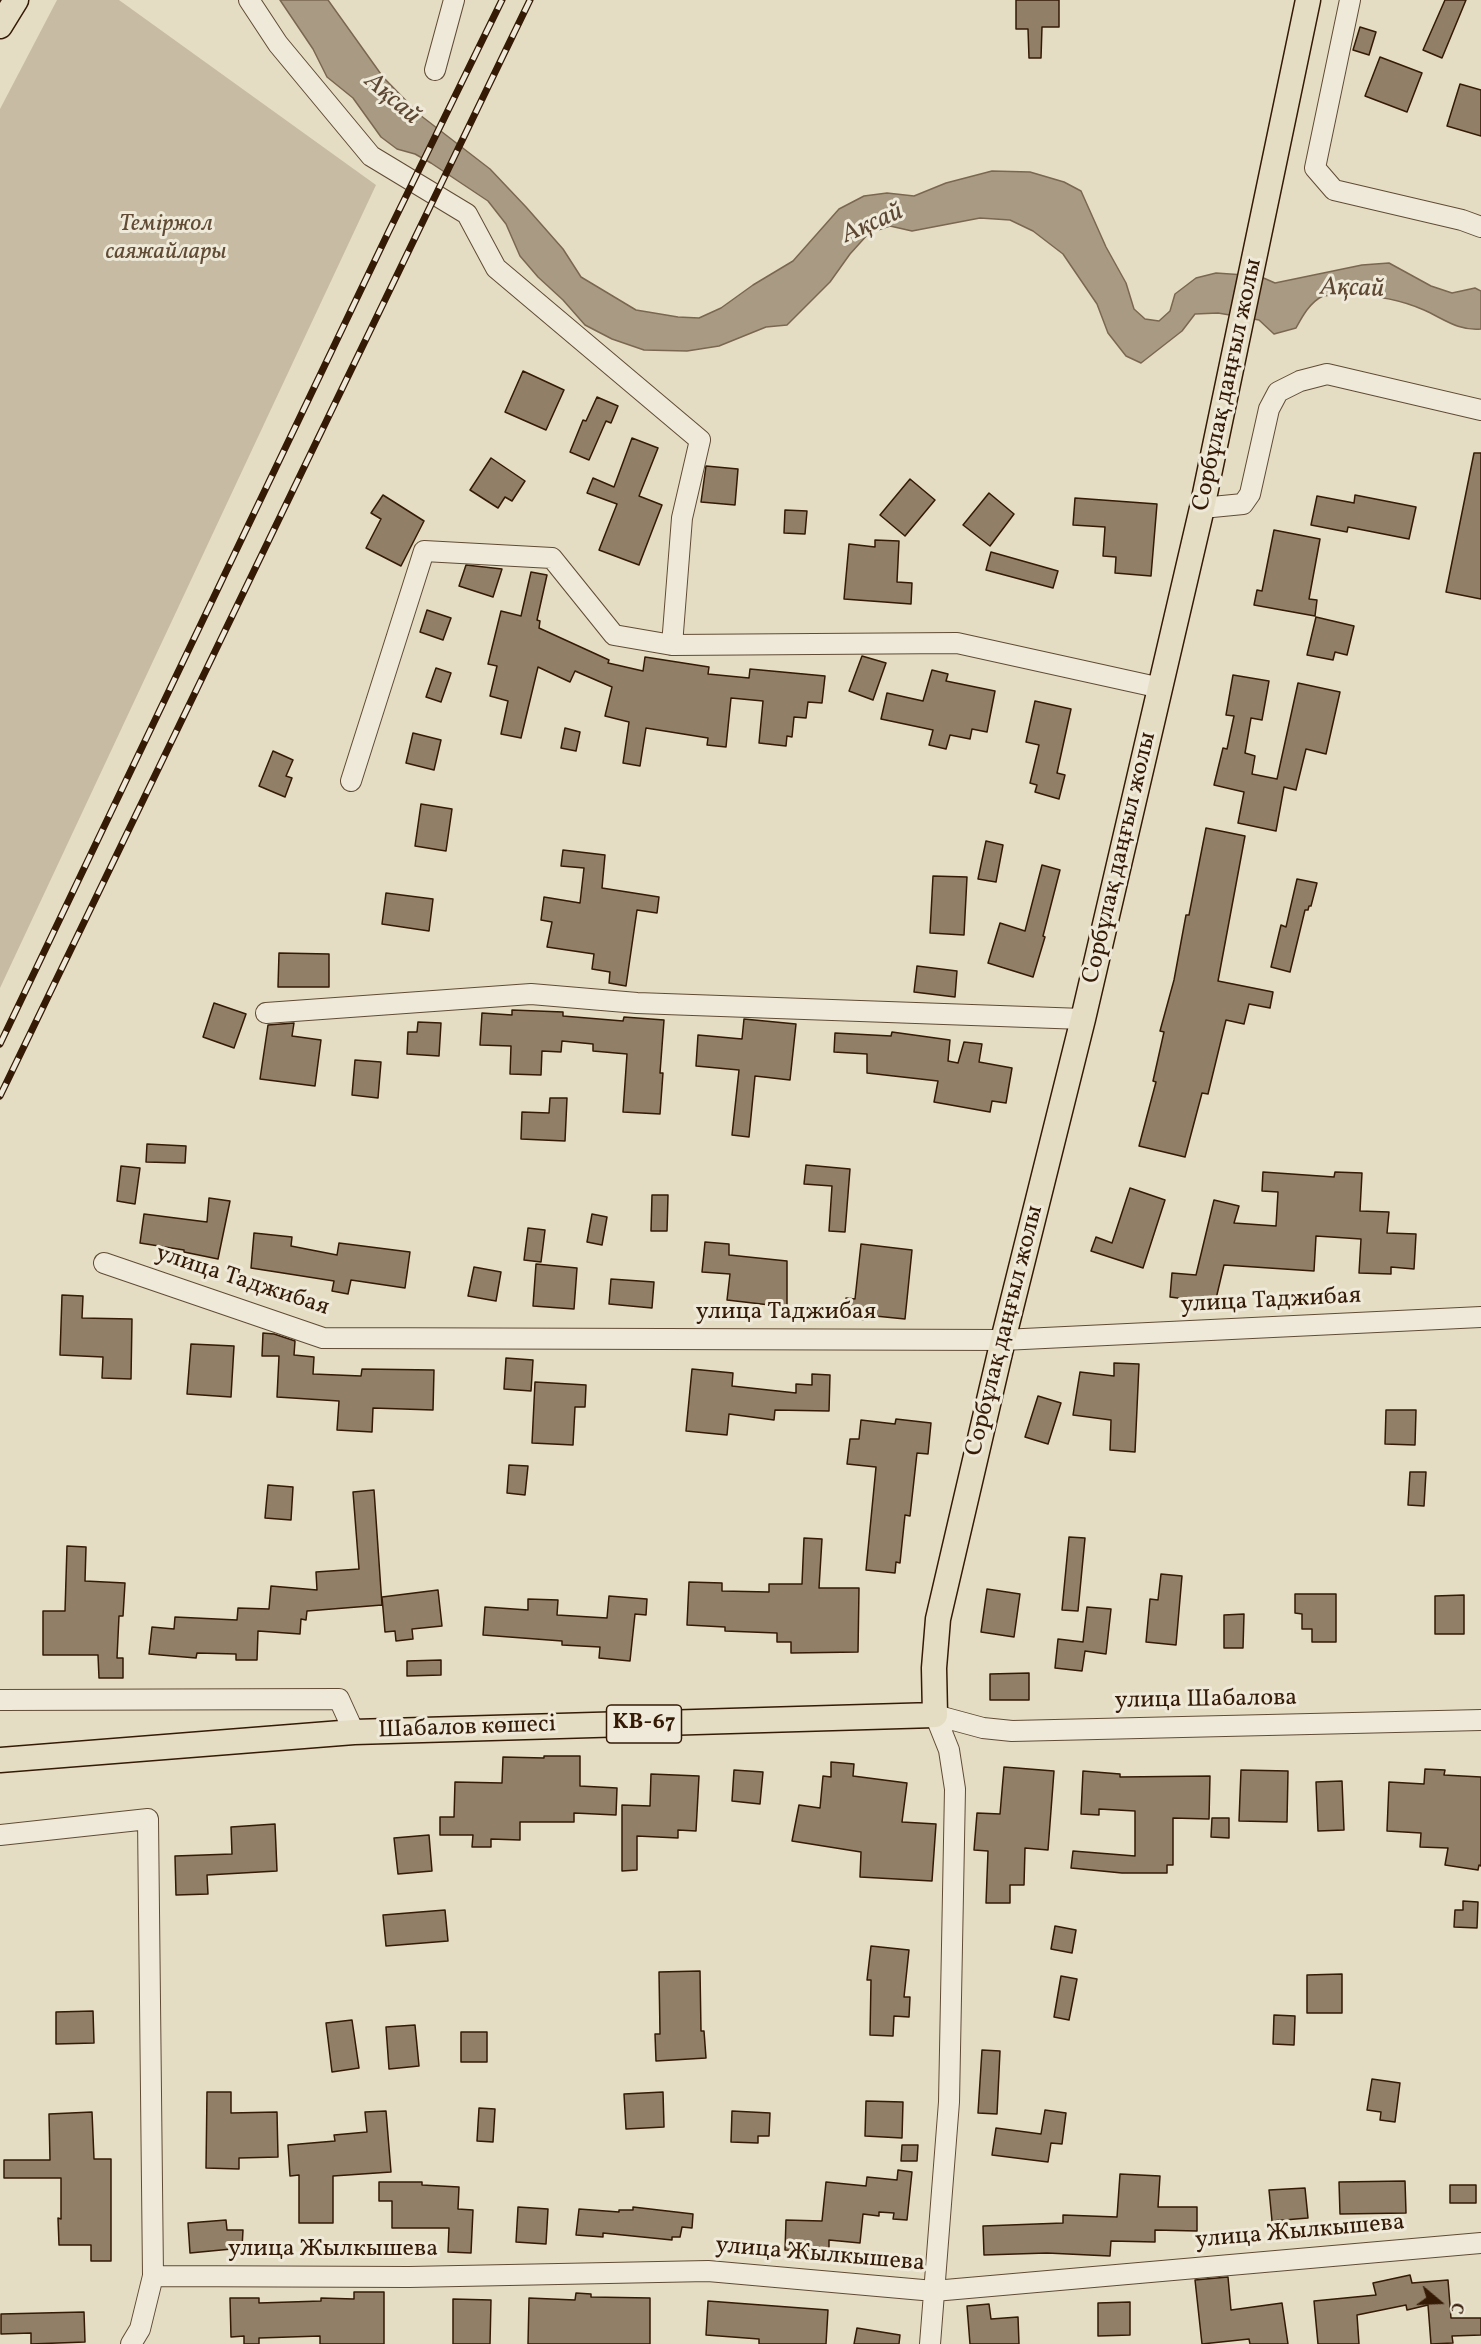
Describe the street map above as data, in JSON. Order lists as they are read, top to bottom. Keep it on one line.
{"streets":{"main road":["Сорбұлақ даңғыл жолы","KB-67","Шабалов көшесі"],"street":["улица Таджибая","улица Шабалова","улица Жылкышева"]},"crossings":[["Сорбұлақ даңғыл жолы","улица Таджибая"],["Сорбұлақ даңғыл жолы","улица Шабалова"],["Сорбұлақ даңғыл жолы","Шабалов көшесі"],["улица Шабалова","Шабалов көшесі"]],"water":["Ақсай"],"parks":["Теміржол саяжайлары"],"north":"right"}
